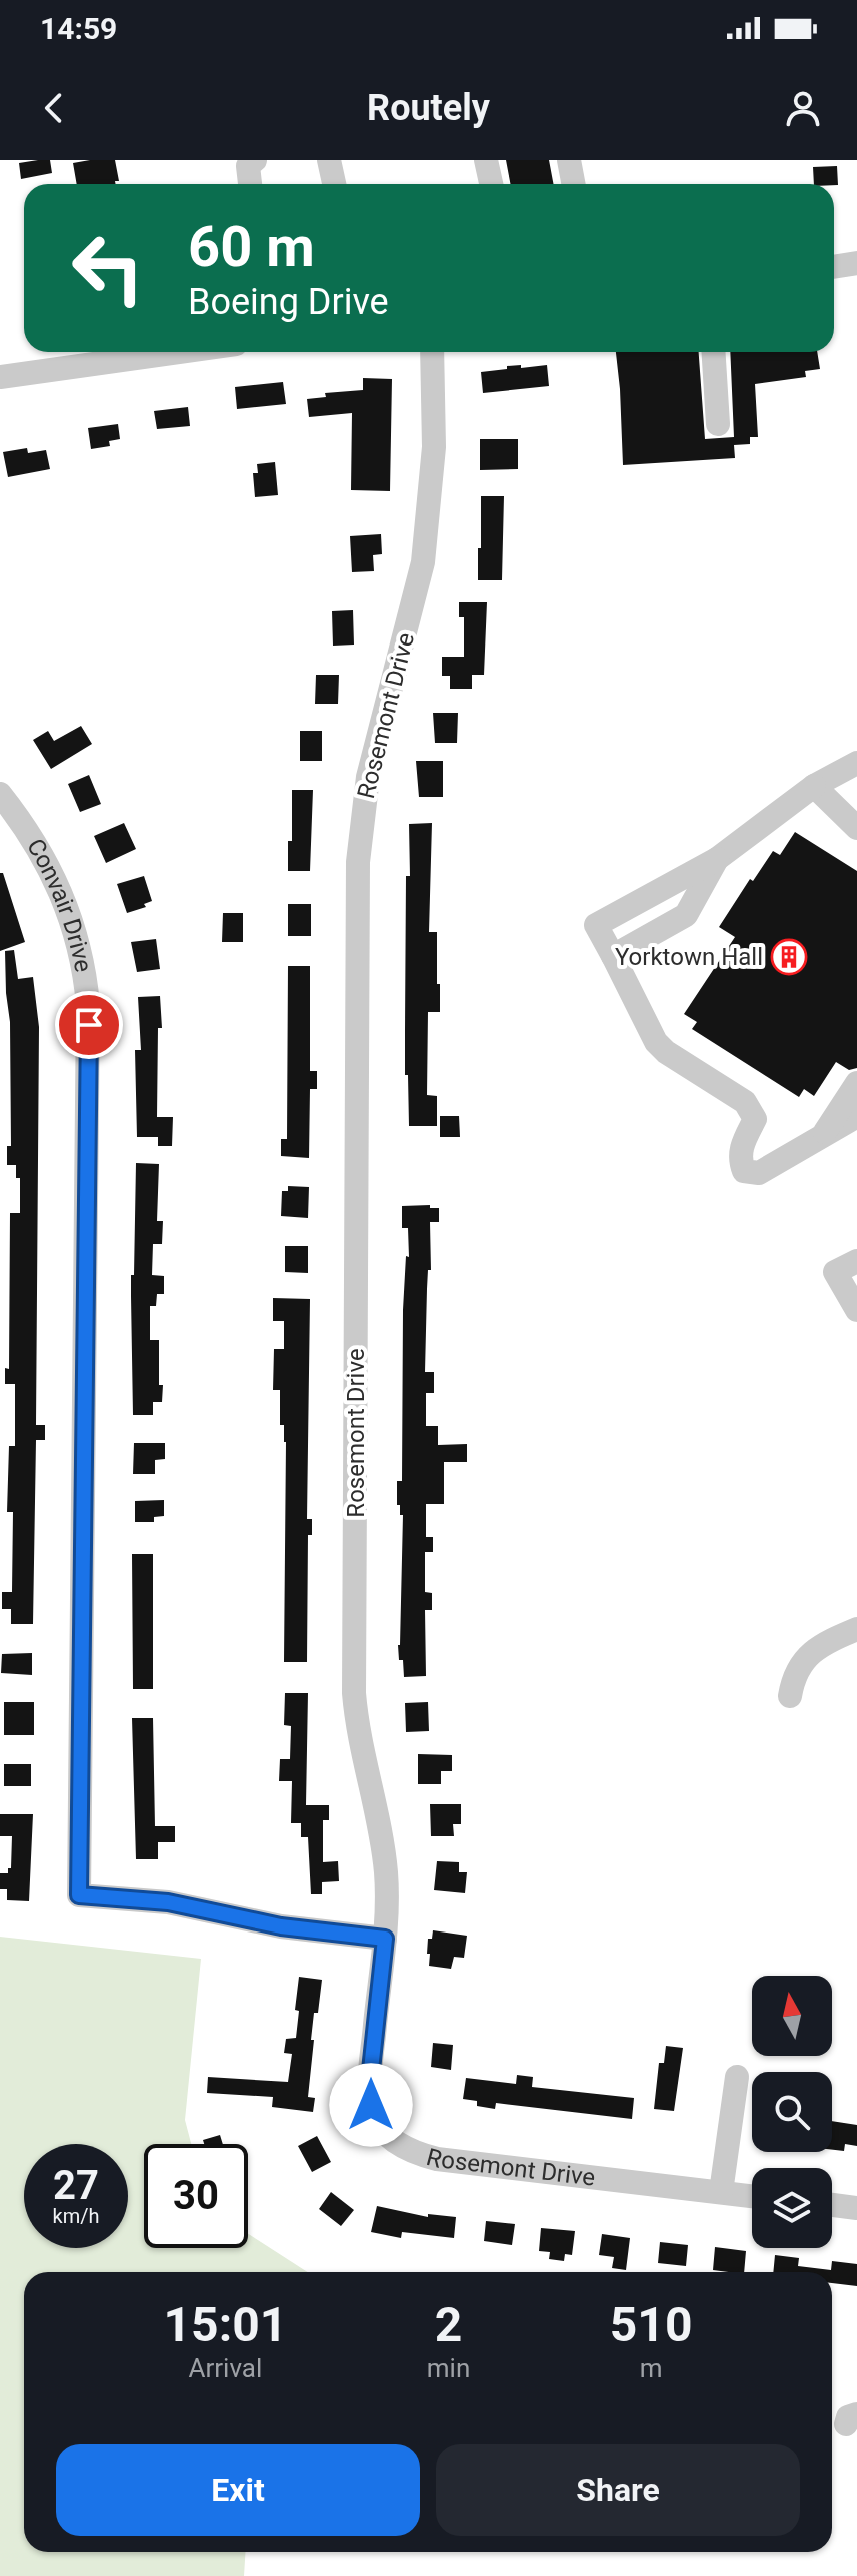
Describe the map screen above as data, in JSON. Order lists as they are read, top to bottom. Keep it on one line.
{"streets":{"street":["Rosemont Drive","Convair Drive"]},"crossings":[["Rosemont Drive","Convair Drive"]],"places":{"building":["Yorktown Hall"]},"north":"top","page":{"status":"14:59","header":"Routely","turn":["60 m","Boeing Drive"],"speed":"27 km/h","limit":"30","eta":["15:01","Arrival","2","min","510","m"],"buttons":["Exit","Share"]}}
